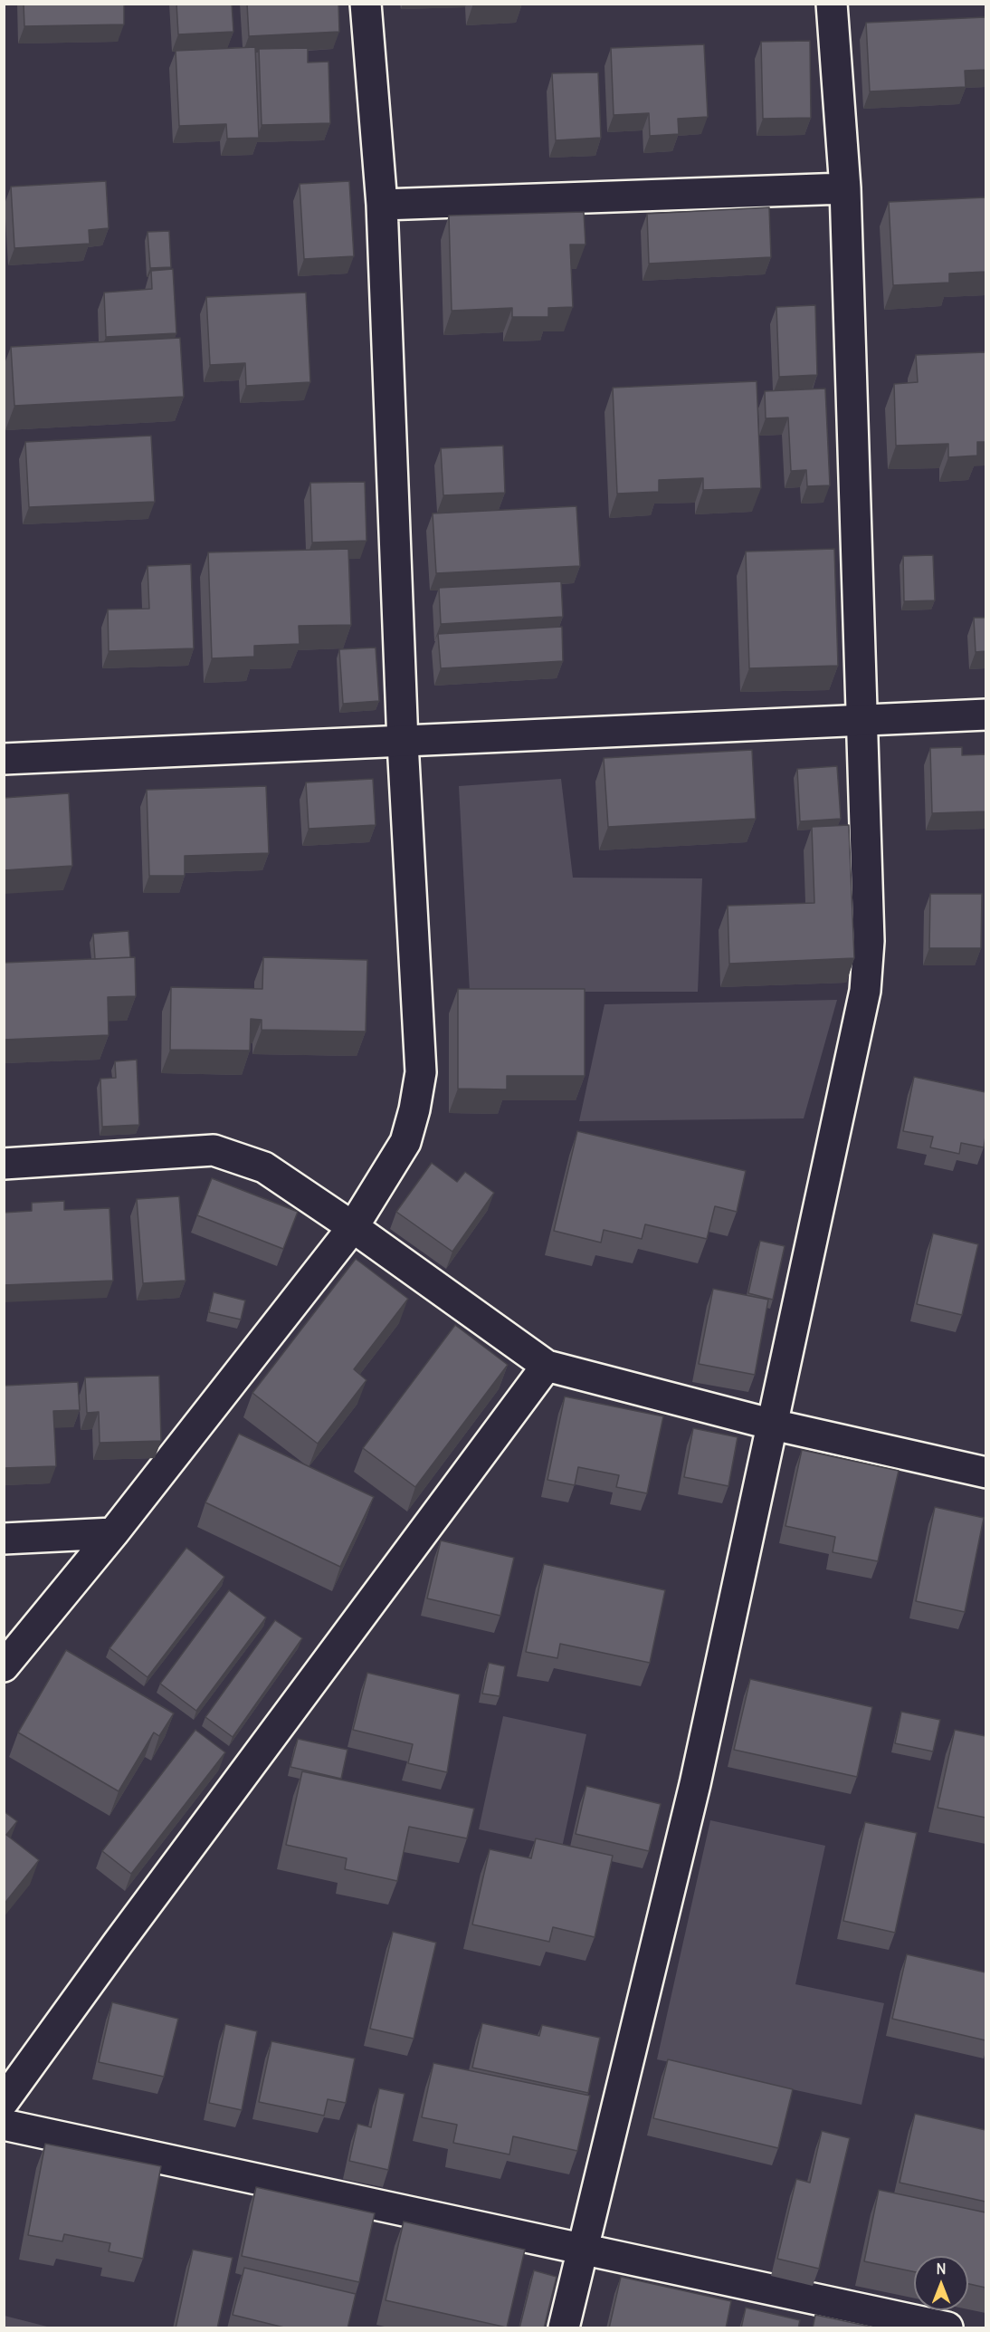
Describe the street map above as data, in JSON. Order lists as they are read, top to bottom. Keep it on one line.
{"north":"top"}
